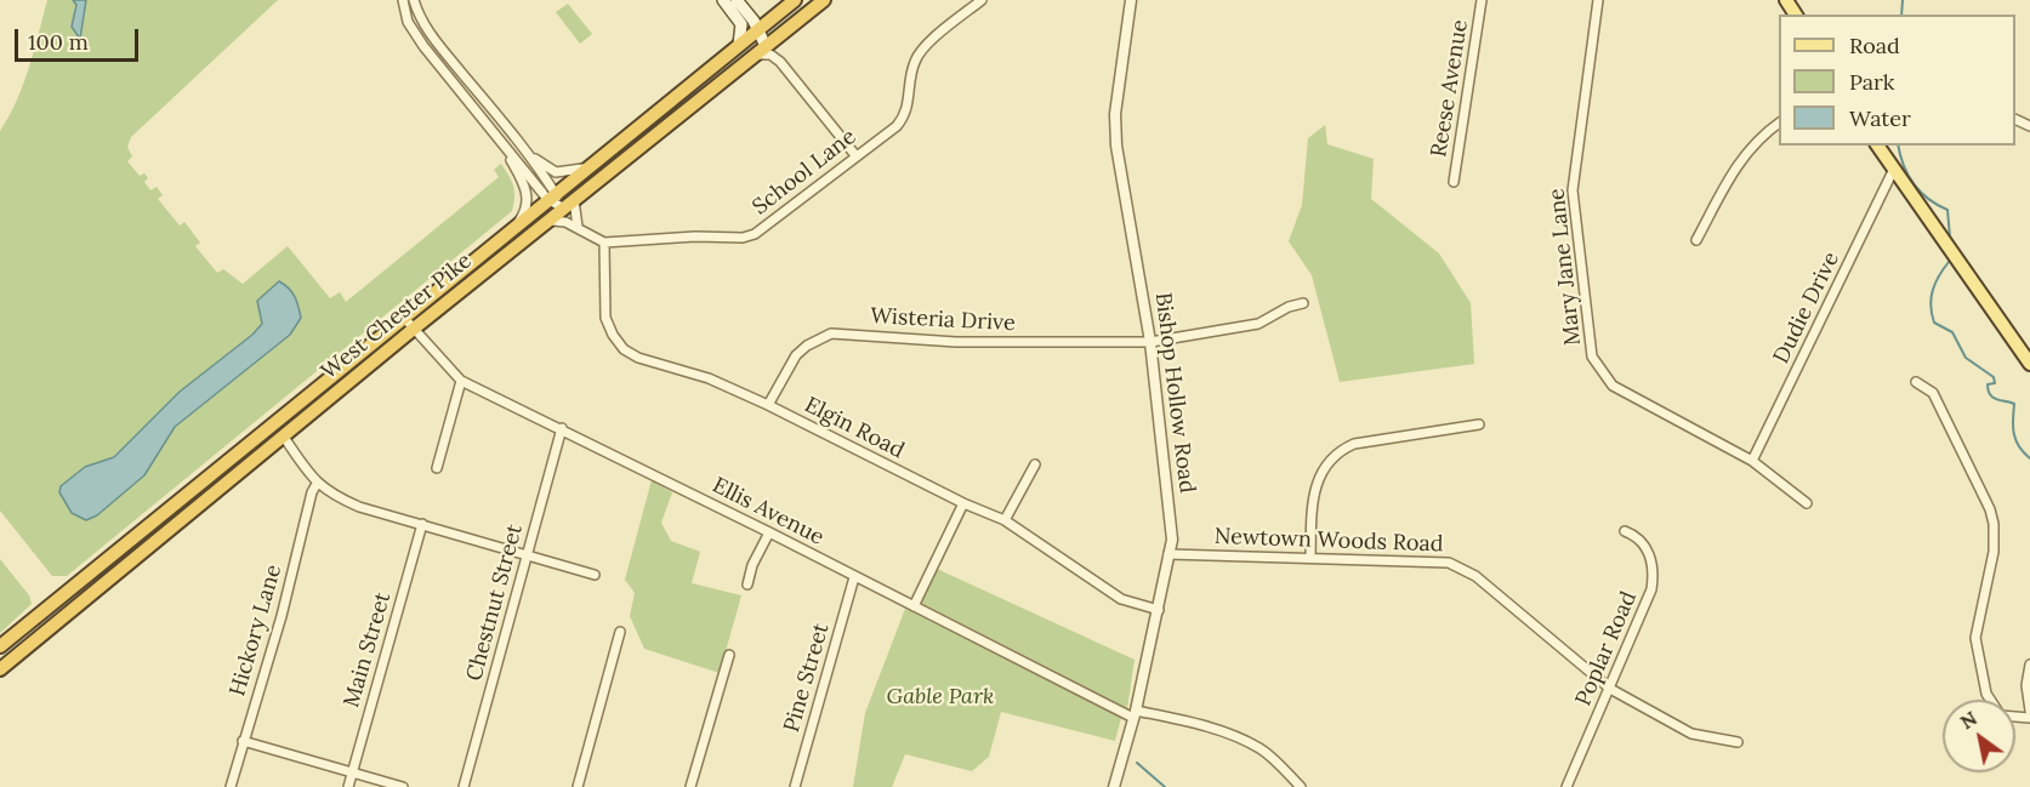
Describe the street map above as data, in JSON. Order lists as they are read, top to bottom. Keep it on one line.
{"streets":{"highway":["West Chester Pike"],"street":["Reese Avenue","School Lane","Mary Jane Lane","Dudie Drive","Wisteria Drive","Bishop Hollow Road","Elgin Road","Ellis Avenue","Newtown Woods Road","Chestnut Street","Hickory Lane","Poplar Road","Main Street","Pine Street"]},"crossings":[["School Lane","Elgin Road"],["Mary Jane Lane","Dudie Drive"],["West Chester Pike","Ellis Avenue"],["Wisteria Drive","Bishop Hollow Road"],["Wisteria Drive","Elgin Road"],["Bishop Hollow Road","Elgin Road"],["Bishop Hollow Road","Ellis Avenue"],["Bishop Hollow Road","Newtown Woods Road"],["Ellis Avenue","Chestnut Street"],["Ellis Avenue","Pine Street"],["Newtown Woods Road","Poplar Road"]],"parks":["Gable Park"],"legend":["Road","Park","Water"],"scale_bar":"100 m","north":"top left"}
